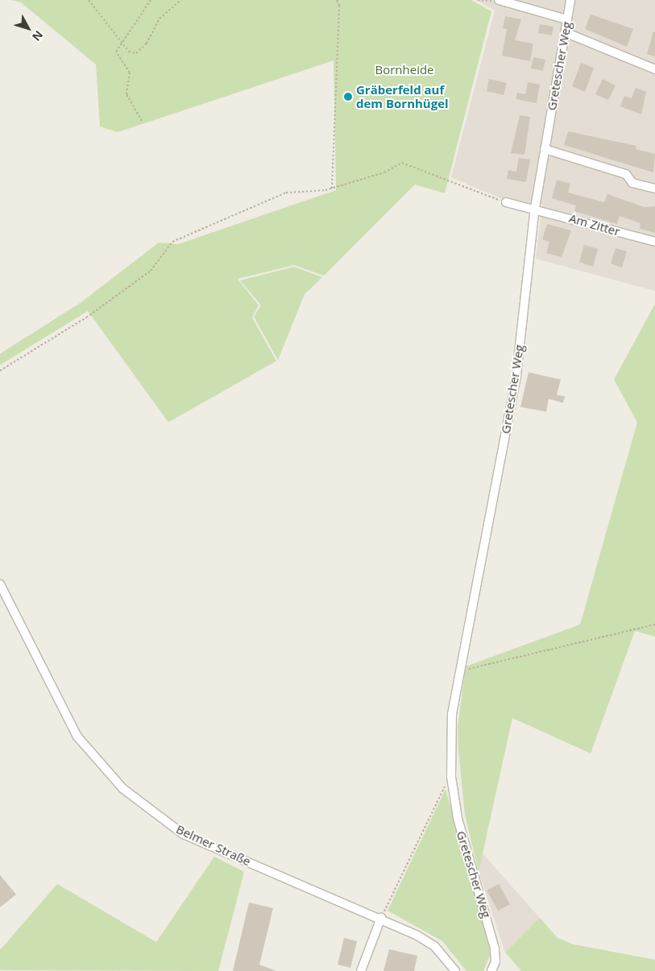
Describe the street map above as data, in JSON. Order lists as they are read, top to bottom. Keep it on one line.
{"streets":{"street":["Gretescher Weg","Am Zitter","Belmer Straße"]},"crossings":[["Gretescher Weg","Am Zitter"]],"parks":["Bornheide"],"places":["Gräberfeld auf dem Bornhügel"],"north":"bottom right"}
